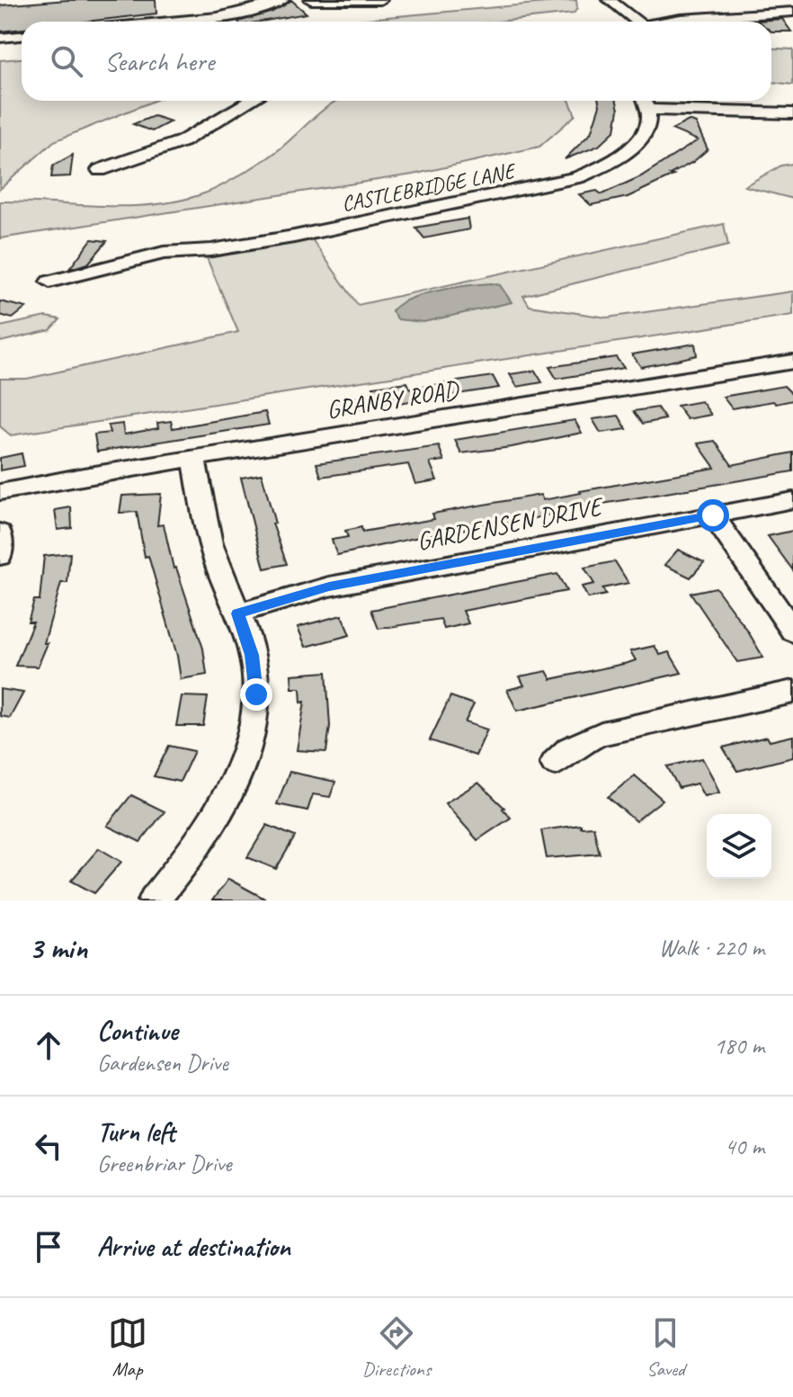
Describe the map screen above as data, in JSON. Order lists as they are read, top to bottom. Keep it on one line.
{"streets":{"street":["CASTLEBRIDGE LANE","GRANBY ROAD","GARDENSEN DRIVE"]},"page":{"search":"Search here","heading":["3 min","Walk · 220 m"],"list":[["Continue","Gardensen Drive","180 m"],["Turn left","Greenbriar Drive","40 m"],"Arrive at destination"],"nav":["Map","Directions","Saved"]}}
